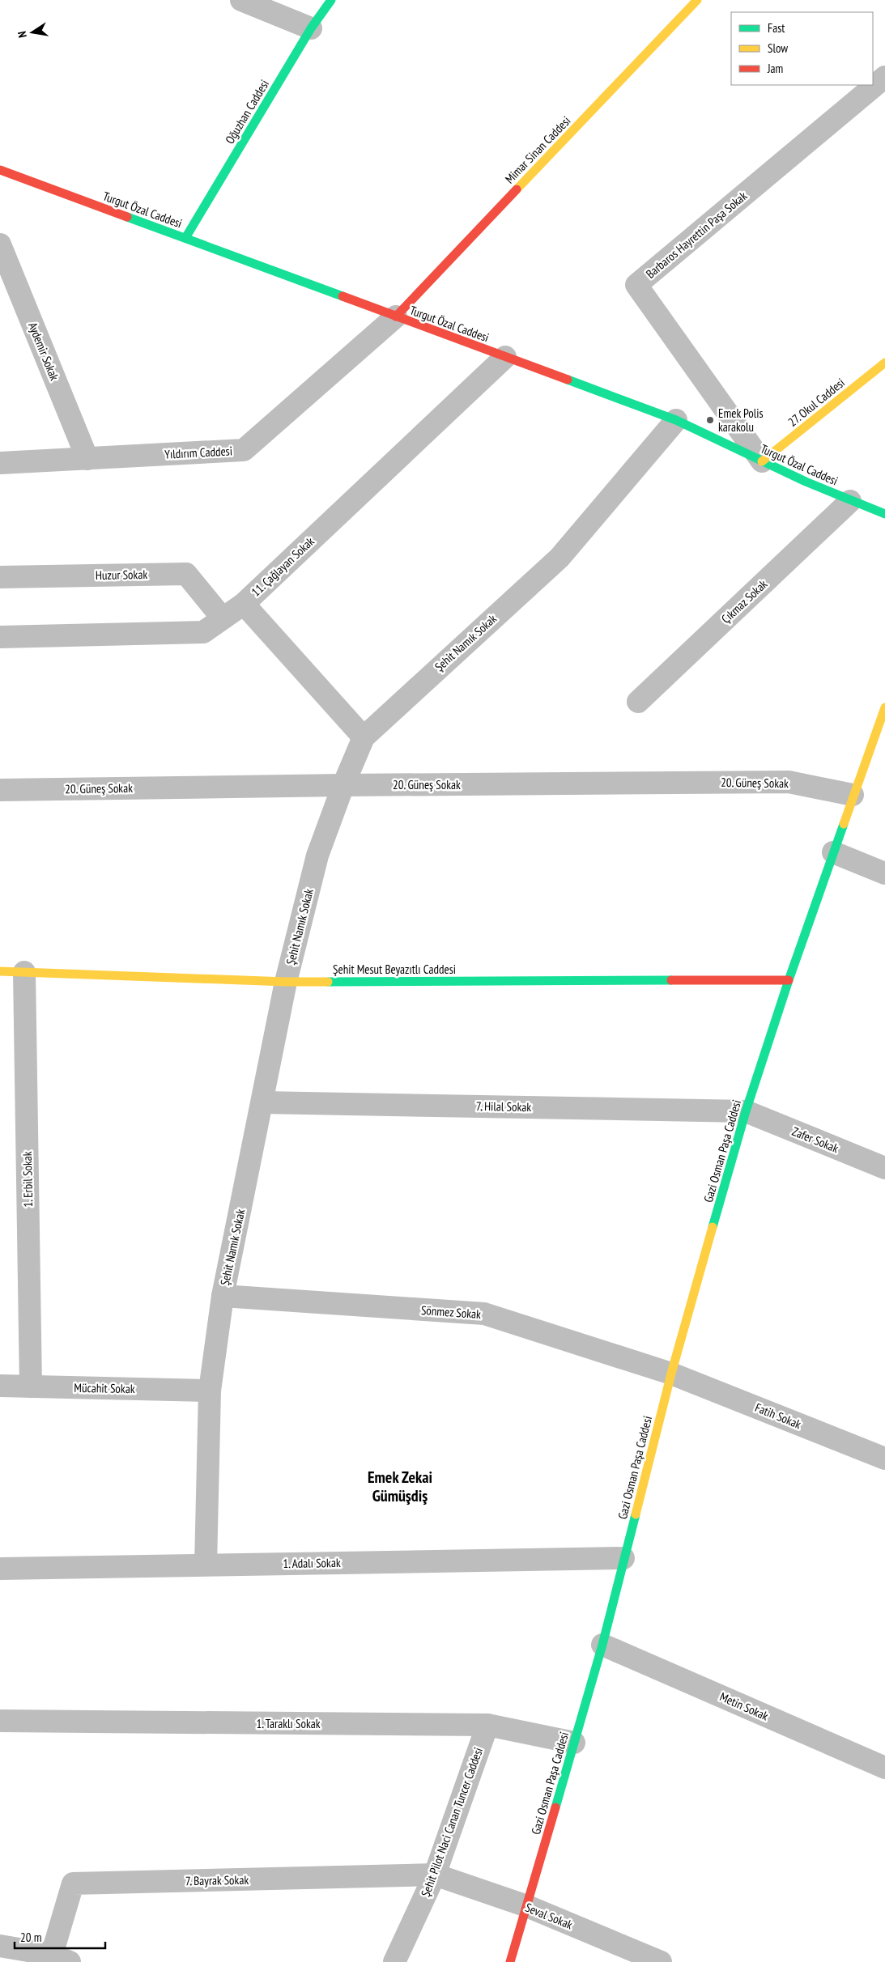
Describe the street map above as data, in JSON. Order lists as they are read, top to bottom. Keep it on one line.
{"streets":{"street":["Oğuzhan Caddesi","Mimar Sinan Caddesi","Turgut Özal Caddesi","Barbaros Hayrettin Paşa Sokak","Aydemir Sokak","27. Okul Caddesi","Yıldırım Caddesi","11. Çağlayan Sokak","Huzur Sokak","Çıkmaz Sokak","Şehit Namık Sokak","20. Güneş Sokak","Şehit Mesut Beyazıtlı Caddesi","7. Hilal Sokak","Zafer Sokak","Gazi Osman Paşa Caddesi","1. Erbil Sokak","Sönmez Sokak","Mücahit Sokak","Fatih Sokak","1. Adalı Sokak","Metin Sokak","1. Taraklı Sokak","Şehit Pilot Naci Canan Tuncer Caddesi","7. Bayrak Sokak","Seval Sokak"]},"crossings":[["Oğuzhan Caddesi","Turgut Özal Caddesi"],["Mimar Sinan Caddesi","Turgut Özal Caddesi"],["Mimar Sinan Caddesi","Yıldırım Caddesi"],["Turgut Özal Caddesi","Barbaros Hayrettin Paşa Sokak"],["Turgut Özal Caddesi","27. Okul Caddesi"],["Turgut Özal Caddesi","Yıldırım Caddesi"],["Turgut Özal Caddesi","11. Çağlayan Sokak"],["Turgut Özal Caddesi","Çıkmaz Sokak"],["Turgut Özal Caddesi","Şehit Namık Sokak"],["Barbaros Hayrettin Paşa Sokak","27. Okul Caddesi"],["Aydemir Sokak","Yıldırım Caddesi"],["11. Çağlayan Sokak","Huzur Sokak"],["Şehit Namık Sokak","20. Güneş Sokak"],["Şehit Namık Sokak","Şehit Mesut Beyazıtlı Caddesi"],["Şehit Namık Sokak","7. Hilal Sokak"],["Şehit Namık Sokak","Sönmez Sokak"],["Şehit Namık Sokak","Mücahit Sokak"],["Şehit Namık Sokak","1. Adalı Sokak"],["20. Güneş Sokak","Gazi Osman Paşa Caddesi"],["Şehit Mesut Beyazıtlı Caddesi","Gazi Osman Paşa Caddesi"],["Şehit Mesut Beyazıtlı Caddesi","1. Erbil Sokak"],["7. Hilal Sokak","Zafer Sokak"],["7. Hilal Sokak","Gazi Osman Paşa Caddesi"],["Zafer Sokak","Gazi Osman Paşa Caddesi"],["Gazi Osman Paşa Caddesi","Sönmez Sokak"],["Gazi Osman Paşa Caddesi","Fatih Sokak"],["Gazi Osman Paşa Caddesi","1. Adalı Sokak"],["Gazi Osman Paşa Caddesi","Metin Sokak"],["Gazi Osman Paşa Caddesi","1. Taraklı Sokak"],["Gazi Osman Paşa Caddesi","Seval Sokak"],["1. Erbil Sokak","Mücahit Sokak"],["Sönmez Sokak","Fatih Sokak"],["1. Taraklı Sokak","Şehit Pilot Naci Canan Tuncer Caddesi"],["Şehit Pilot Naci Canan Tuncer Caddesi","7. Bayrak Sokak"],["Şehit Pilot Naci Canan Tuncer Caddesi","Seval Sokak"],["7. Bayrak Sokak","Seval Sokak"]],"districts":["Emek Zekai Gümüşdiş"],"places":["Emek Polis karakolu"],"legend":["Fast","Slow","Jam"],"scale_bar":"20 m","north":"left"}
